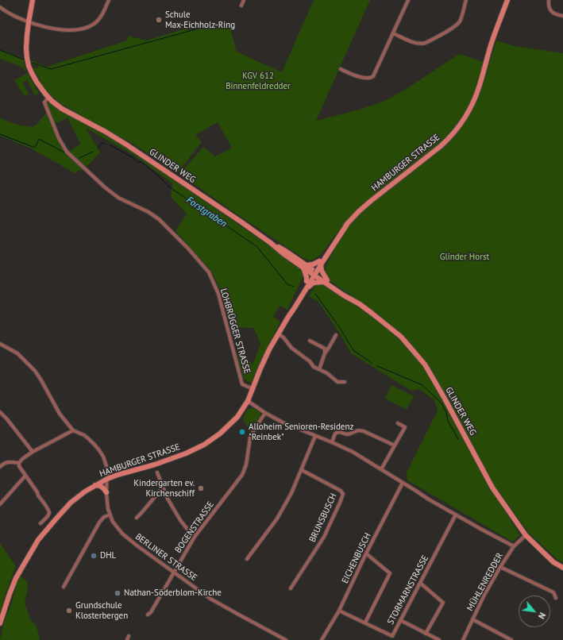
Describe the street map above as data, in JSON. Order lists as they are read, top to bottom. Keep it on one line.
{"streets":{"main road":["HAMBURGER STRASSE","GLINDER WEG"],"street":["LOHBRÜGGER STRASSE","BRUNSBUSCH","BOGENSTRASSE","BERLINER STRASSE","EICHENBUSCH","MÜHLENREDDER","STORMARNSTRASSE"]},"crossings":[["HAMBURGER STRASSE","GLINDER WEG"],["HAMBURGER STRASSE","LOHBRÜGGER STRASSE"],["HAMBURGER STRASSE","BERLINER STRASSE"],["GLINDER WEG","LOHBRÜGGER STRASSE"],["GLINDER WEG","MÜHLENREDDER"],["BOGENSTRASSE","BERLINER STRASSE"],["EICHENBUSCH","STORMARNSTRASSE"]],"water":["Forstgraben"],"parks":["KGV 612 Binnenfeldredder","Glinder Horst"],"places":["Schule Max-Eichholz-Ring","Alloheim Senioren-Residenz \"Reinbek\"","Kindergarten ev. Kirchenschiff","DHL","Nathan-Söderblom-Kirche","Grundschule Klosterbergen"],"north":"bottom right"}
